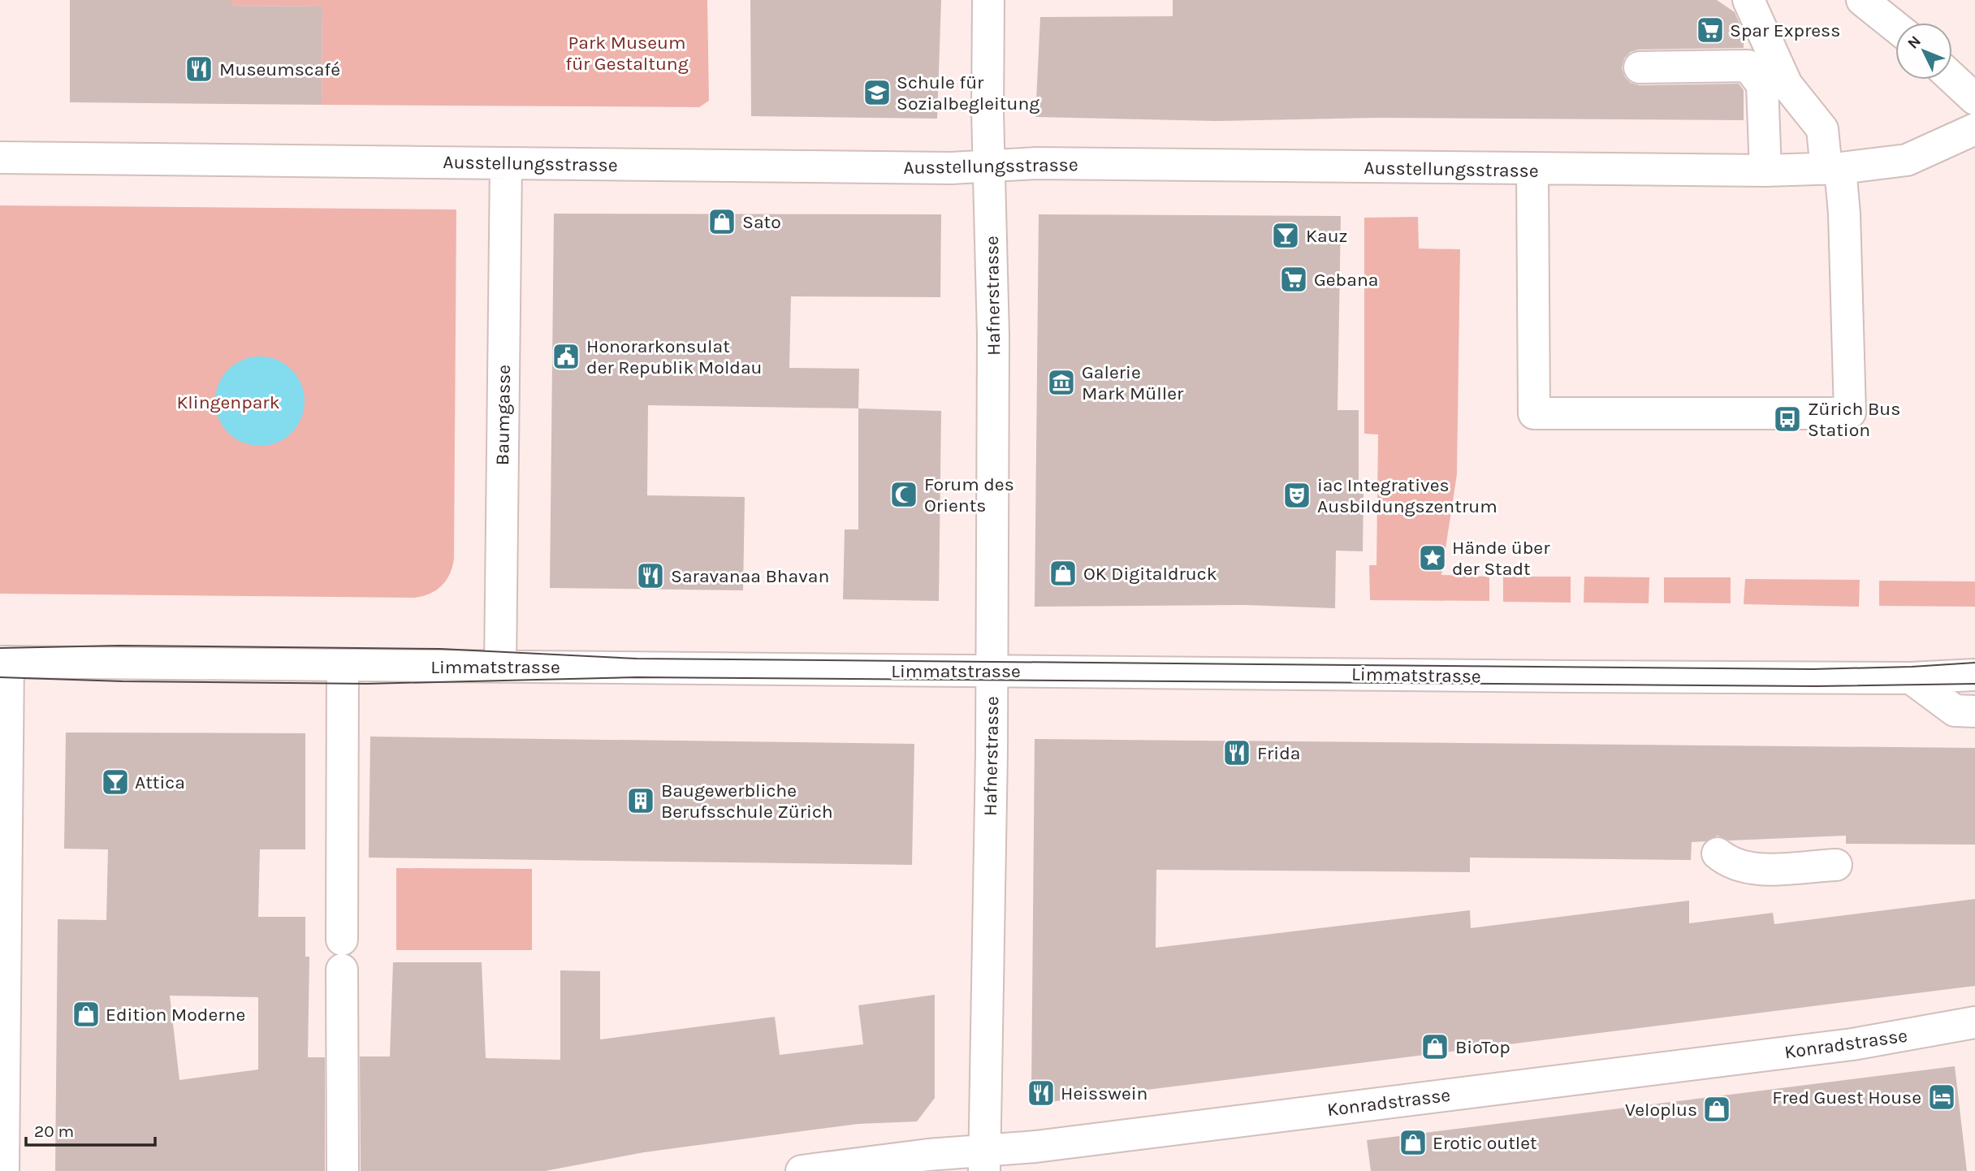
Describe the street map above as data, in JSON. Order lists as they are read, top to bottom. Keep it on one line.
{"streets":{"street":["Ausstellungsstrasse","Hafnerstrasse","Baumgasse","Limmatstrasse","Konradstrasse"]},"crossings":[["Ausstellungsstrasse","Hafnerstrasse"],["Ausstellungsstrasse","Baumgasse"],["Hafnerstrasse","Limmatstrasse"],["Hafnerstrasse","Konradstrasse"],["Baumgasse","Limmatstrasse"]],"parks":["Park Museum für Gestaltung","Klingenpark"],"places":{"supermarket":["Spar Express","Gebana"],"restaurant":["Museumscafé","Saravanaa Bhavan","Frida","Heisswein"],"school or university":["Schule für Sozialbegleitung"],"shop":["Sato","OK Digitaldruck","Edition Moderne","BioTop","Veloplus","Erotic outlet"],"bar":["Kauz","Attica"],"public building":["Honorarkonsulat der Republik Moldau"],"museum":["Galerie Mark Müller"],"bus stop":["Zürich Bus Station"],"mosque":["Forum des Orients"],"theatre":["iac Integratives Ausbildungszentrum"],"place":["Hände über der Stadt"],"building":["Baugewerbliche Berufsschule Zürich"],"hotel":["Fred Guest House"]},"scale_bar":"20 m","north":"top left"}
